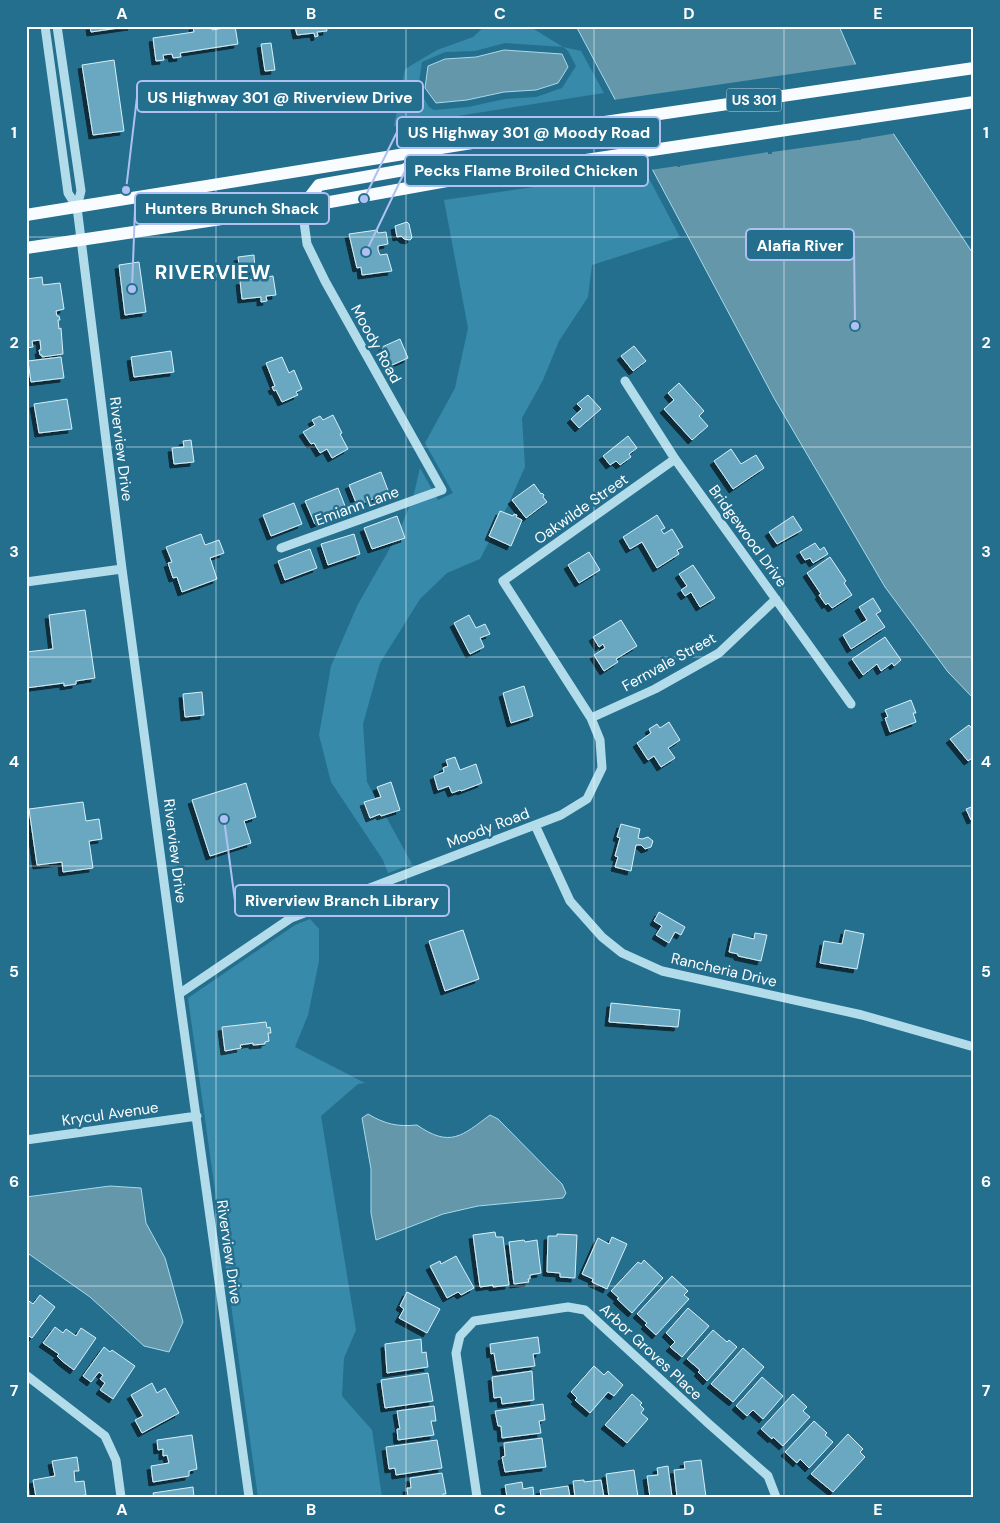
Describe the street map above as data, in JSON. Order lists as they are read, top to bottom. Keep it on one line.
{"streets":{"main road":["US 301"],"street":["Moody Road","Riverview Drive","Emiann Lane","Oakwilde Street","Bridgewood Drive","Fernvale Street","Rancheria Drive","Krycul Avenue","Arbor Groves Place"]},"crossings":[["US 301","Moody Road"],["US 301","Riverview Drive"],["Moody Road","Riverview Drive"],["Moody Road","Emiann Lane"],["Moody Road","Oakwilde Street"],["Moody Road","Fernvale Street"],["Moody Road","Rancheria Drive"],["Riverview Drive","Krycul Avenue"],["Oakwilde Street","Bridgewood Drive"],["Bridgewood Drive","Fernvale Street"]],"districts":["RIVERVIEW"],"places":["US Highway 301 @ Riverview Drive","US Highway 301 @ Moody Road","Pecks Flame Broiled Chicken","Hunters Brunch Shack","Alafia River","Riverview Branch Library"],"grid":{"columns":["A","B","C","D","E"],"rows":["1","2","3","4","5","6","7"]}}
